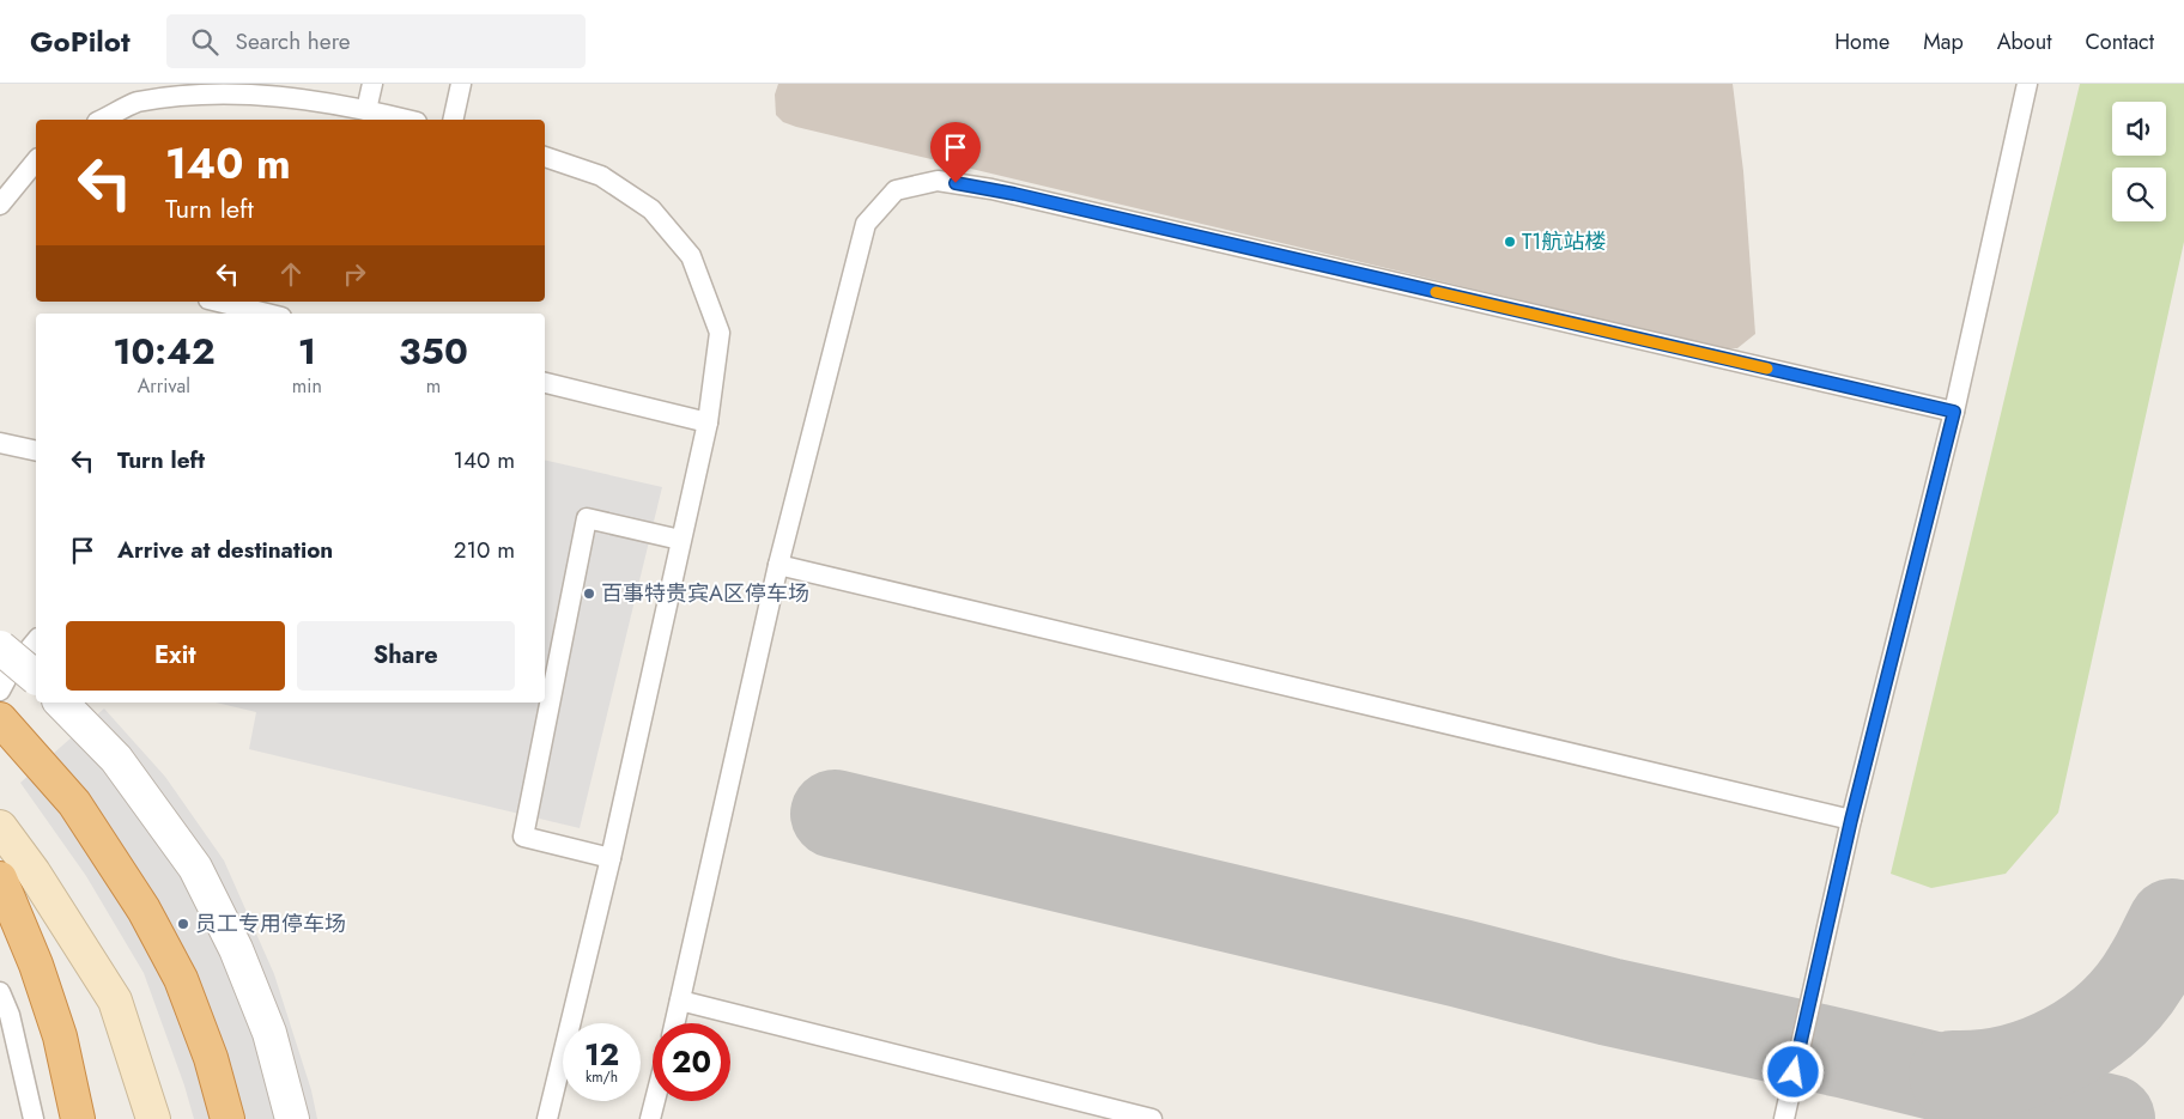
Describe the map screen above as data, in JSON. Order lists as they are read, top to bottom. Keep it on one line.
{"places":["T1航站楼","百事特贵宾A区停车场","员工专用停车场"],"page":{"header":"GoPilot","search":"Search here","nav":["Home","Map","About","Contact"],"turn":["140 m","Turn left"],"eta":["10:42","Arrival","1","min","350","m"],"list":[{"name":"Turn left","value":"140 m"},{"name":"Arrive at destination","value":"210 m"}],"buttons":["Exit","Share"],"speed":"12 km/h","limit":"20"}}
